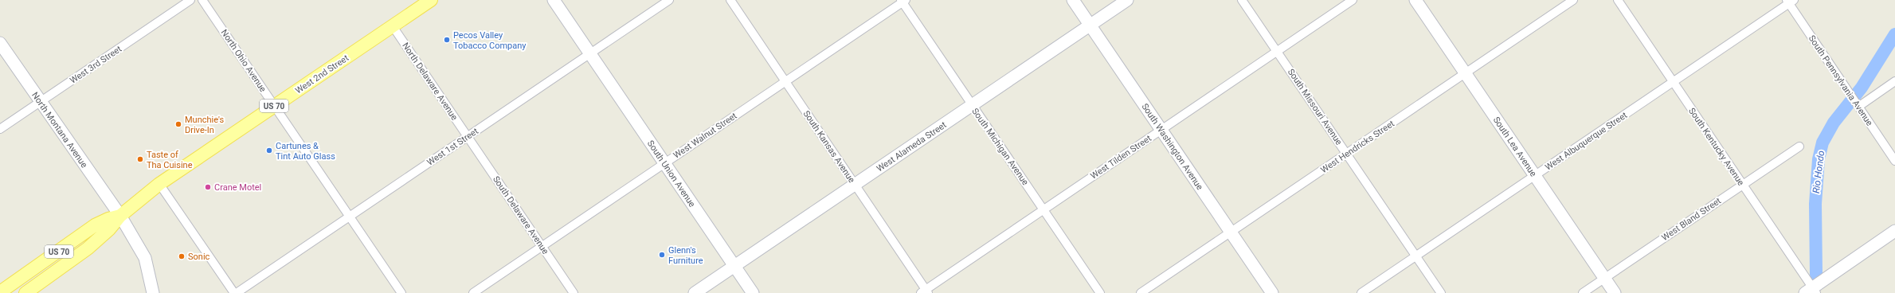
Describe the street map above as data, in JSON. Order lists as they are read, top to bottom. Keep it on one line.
{"streets":{"main road":["West 2nd Street","US 70"],"street":["North Ohio Avenue","West 3rd Street","South Pennsylvania Avenue","North Delaware Avenue","South Missouri Avenue","North Montana Avenue","West Walnut Street","West Albuquerque Street","West 1st Street","South Kansas Avenue","West Alameda Street","South Michigan Avenue","South Washington Avenue","West Hendricks Street","South Lea Avenue","South Kentucky Avenue","West Tilden Street","South Union Avenue","South Delaware Avenue","West Bland Street"]},"crossings":[["North Ohio Avenue","West 2nd Street"],["North Ohio Avenue","West 1st Street"],["West 3rd Street","North Montana Avenue"],["West 2nd Street","North Delaware Avenue"],["West 2nd Street","North Montana Avenue"],["South Pennsylvania Avenue","West Albuquerque Street"],["North Delaware Avenue","West 1st Street"],["North Delaware Avenue","South Delaware Avenue"],["South Missouri Avenue","West Albuquerque Street"],["South Missouri Avenue","West Hendricks Street"],["South Missouri Avenue","West Tilden Street"],["West Walnut Street","South Kansas Avenue"],["West Walnut Street","South Michigan Avenue"],["West Walnut Street","South Union Avenue"],["West Walnut Street","South Delaware Avenue"],["West Albuquerque Street","South Lea Avenue"],["West Albuquerque Street","South Kentucky Avenue"],["West 1st Street","South Union Avenue"],["West 1st Street","South Delaware Avenue"],["South Kansas Avenue","West Alameda Street"],["South Kansas Avenue","West Tilden Street"],["West Alameda Street","South Michigan Avenue"],["West Alameda Street","South Washington Avenue"],["West Alameda Street","South Union Avenue"],["South Michigan Avenue","West Tilden Street"],["South Washington Avenue","West Hendricks Street"],["South Washington Avenue","West Tilden Street"],["West Hendricks Street","South Lea Avenue"],["South Lea Avenue","West Bland Street"],["South Kentucky Avenue","West Bland Street"]],"water":["Rio Hondo"],"places":["Pecos Valley Tobacco Company","Munchie's Drive-In","Cartunes & Tint Auto Glass","Taste of Tha Cuisine","Crane Motel","Glenn's Furniture","Sonic"]}
